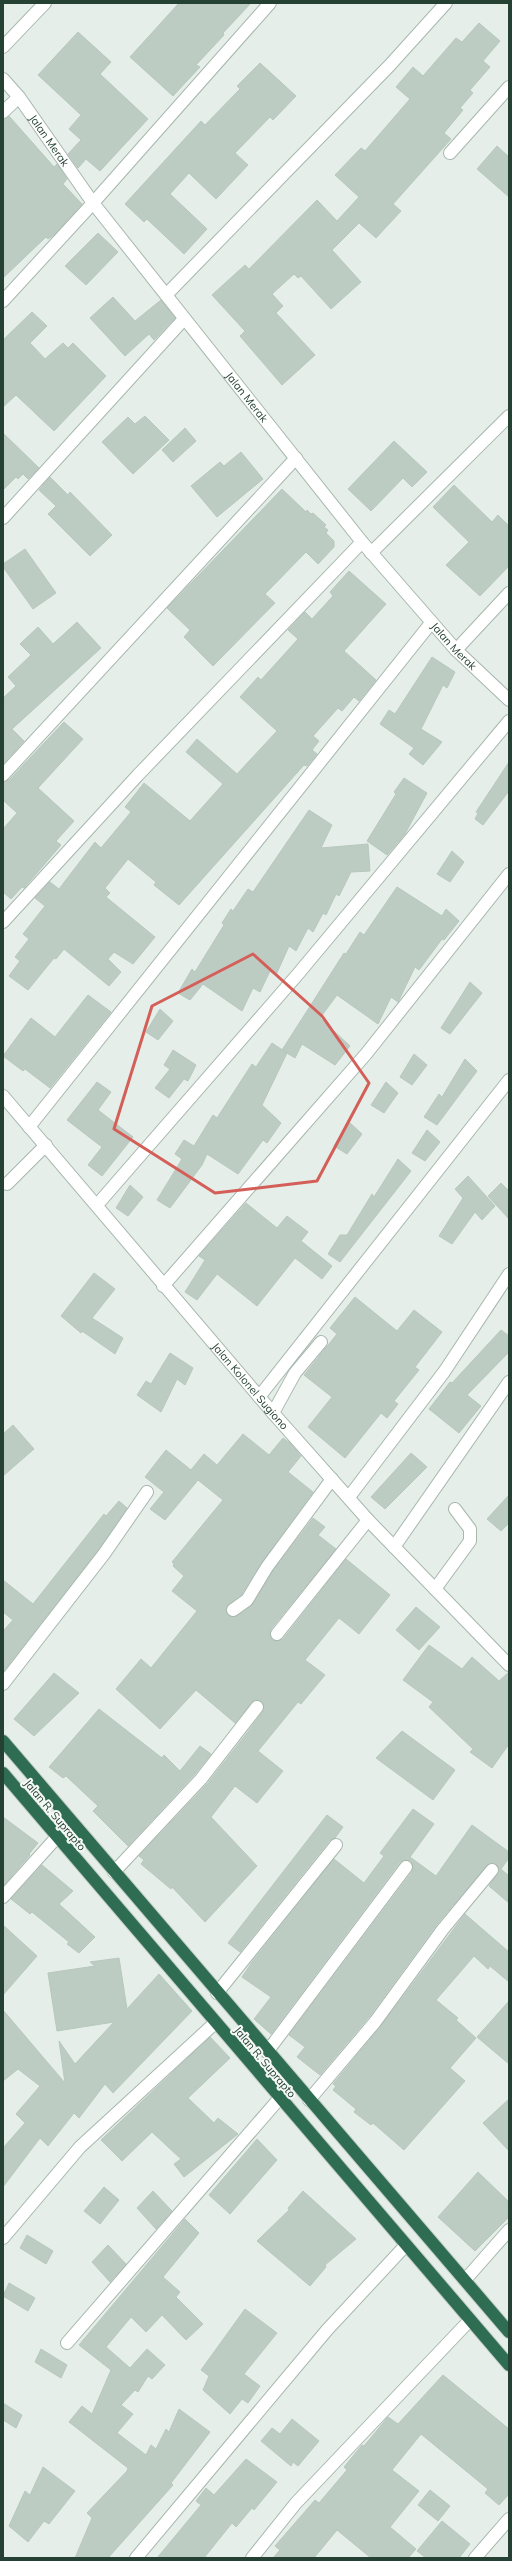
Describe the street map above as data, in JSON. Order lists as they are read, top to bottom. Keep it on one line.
{"streets":{"highway":["Jalan R. Suprapto"],"street":["Jalan Merak","Jalan Kolonel Sugiono"]}}
